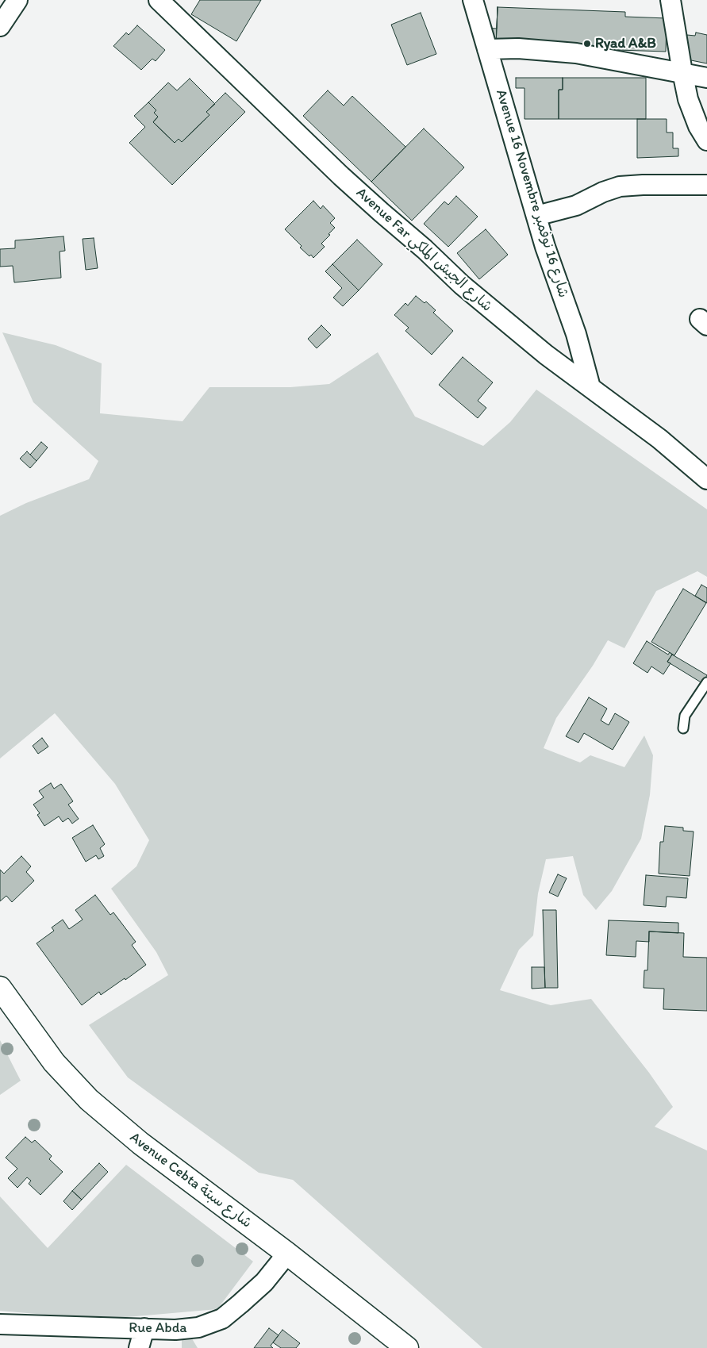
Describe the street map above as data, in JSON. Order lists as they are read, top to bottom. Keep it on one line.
{"streets":{"street":["Avenue 16 Novembre شارع 16 نوفمبر","Avenue Far شارع الجيش الملكي","Avenue Cebta شارع سبتة","Rue Abda"]},"crossings":[["Avenue 16 Novembre شارع 16 نوفمبر","Avenue Far شارع الجيش الملكي"],["Avenue Cebta شارع سبتة","Rue Abda"]],"places":["Ryad A&B"]}
